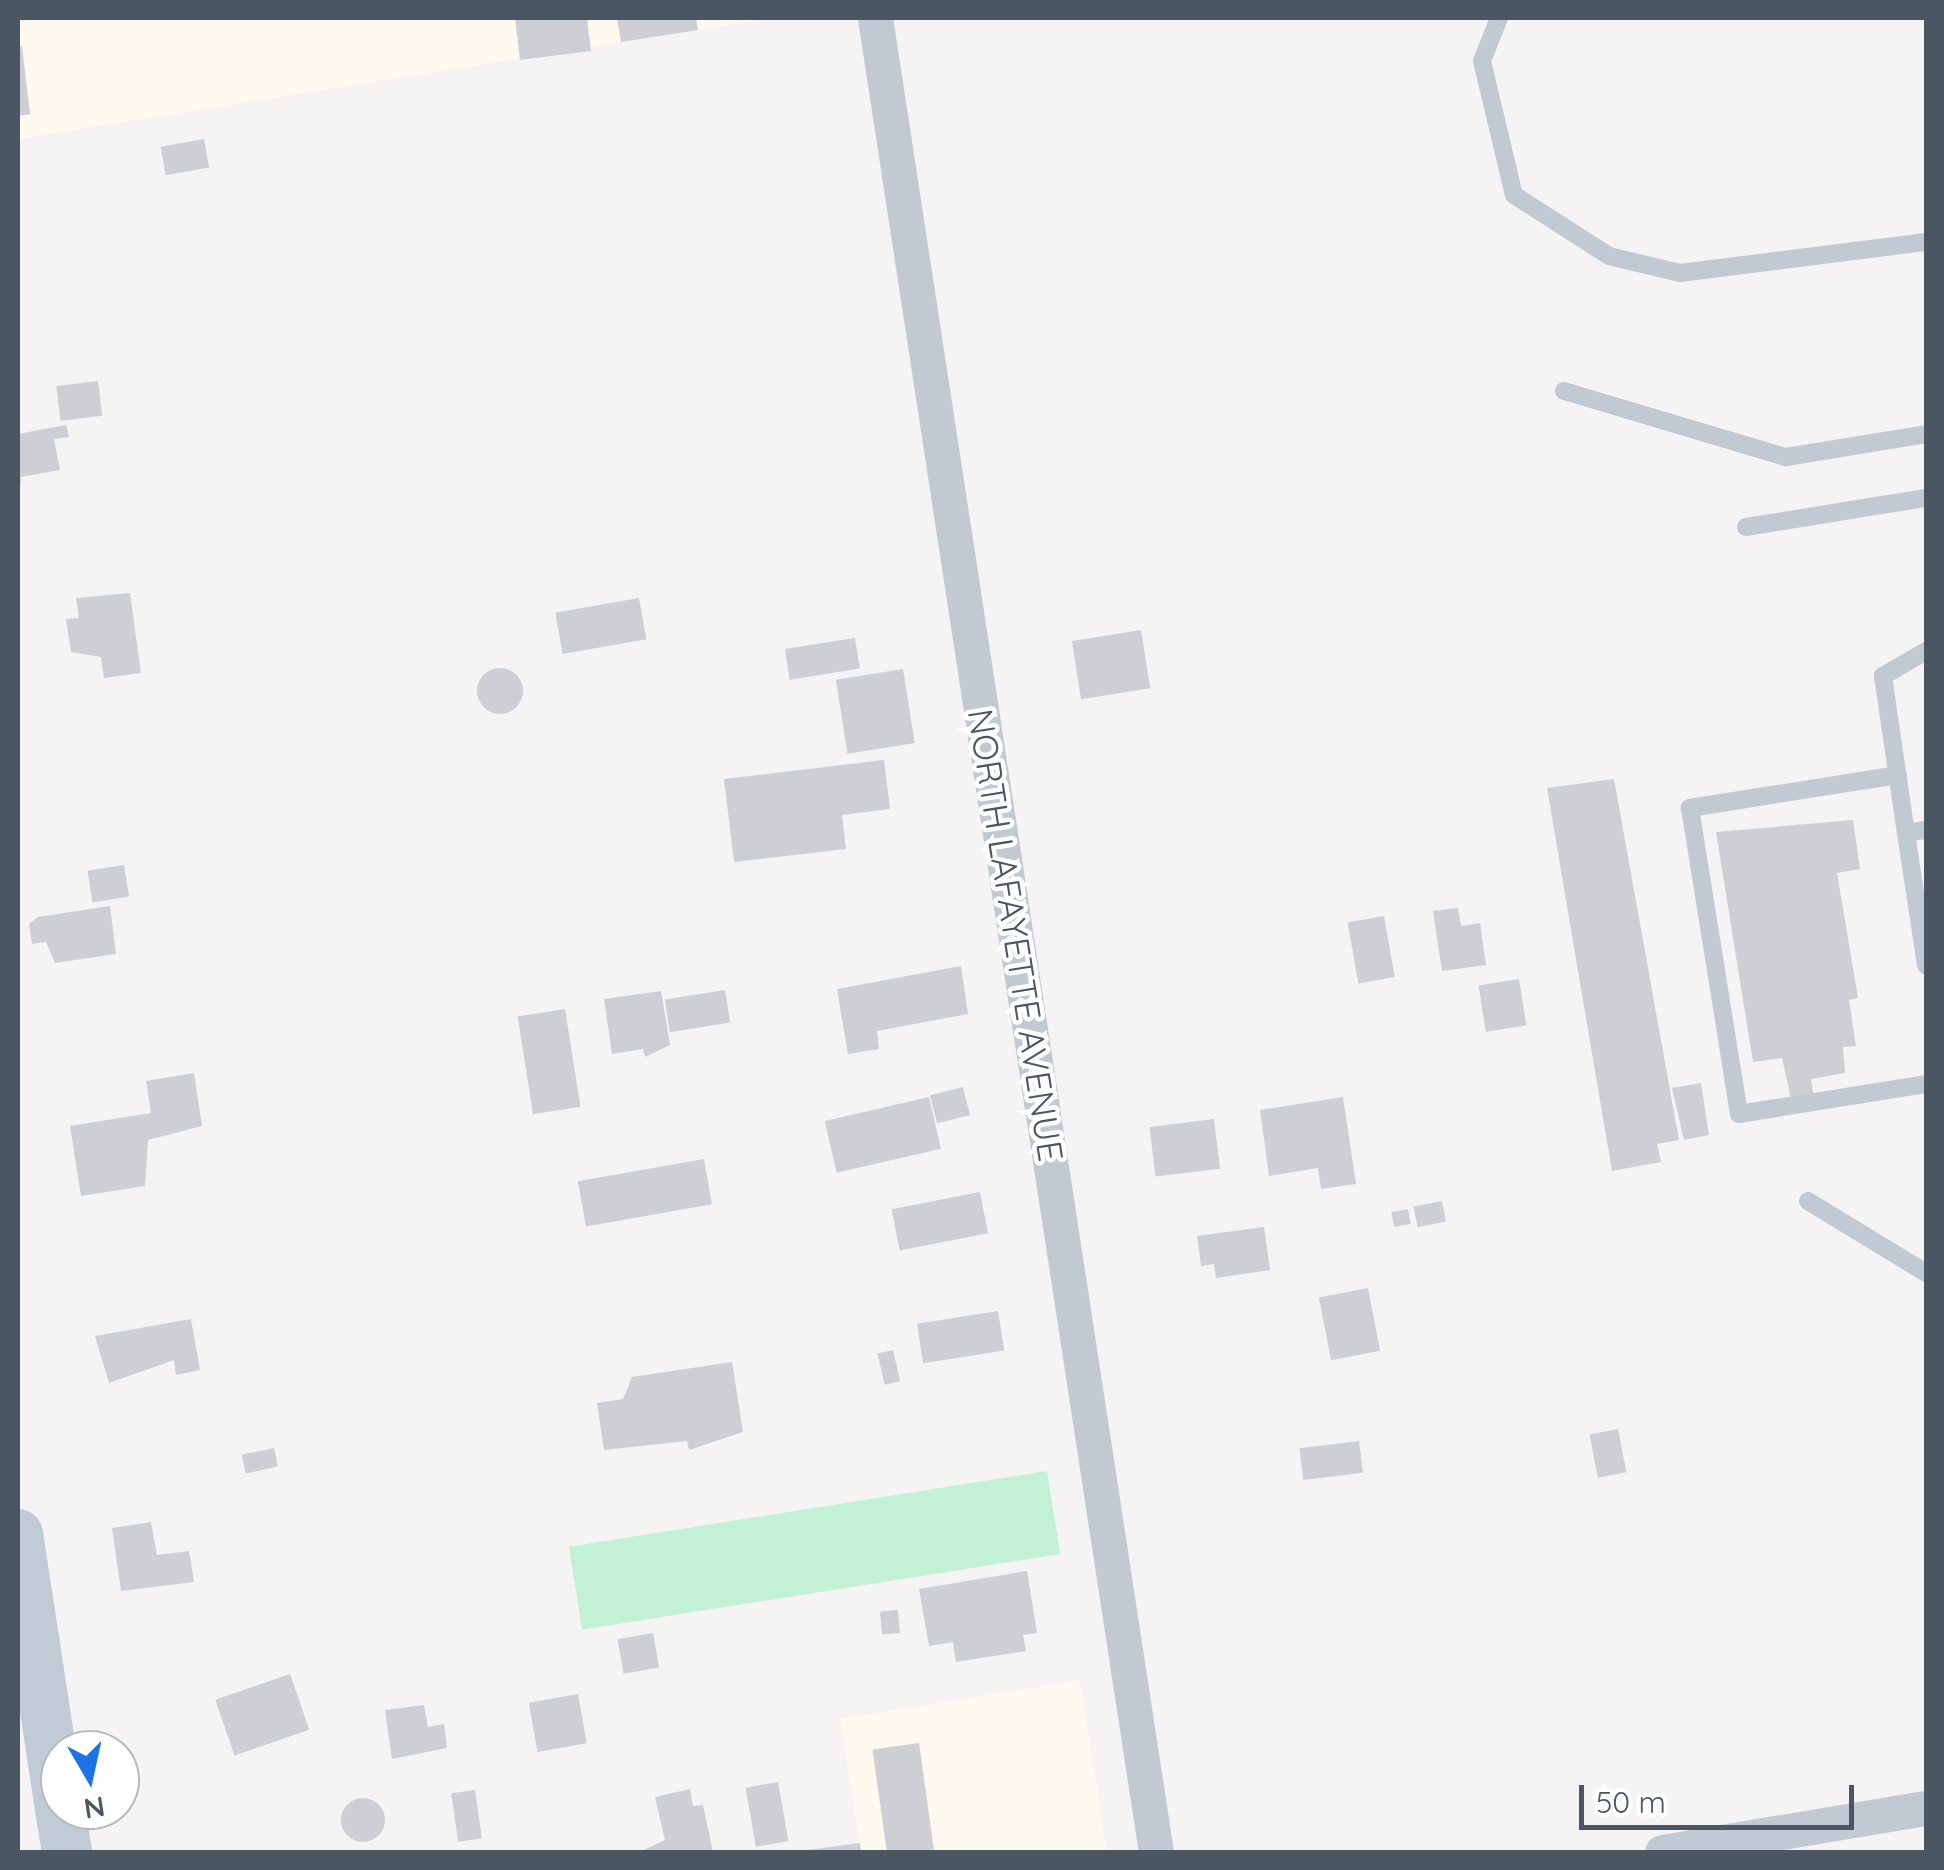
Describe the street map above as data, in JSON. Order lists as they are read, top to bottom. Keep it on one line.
{"streets":{"street":["NORTH LAFAYETTE AVENUE"]},"scale_bar":"50 m","north":"bottom"}
